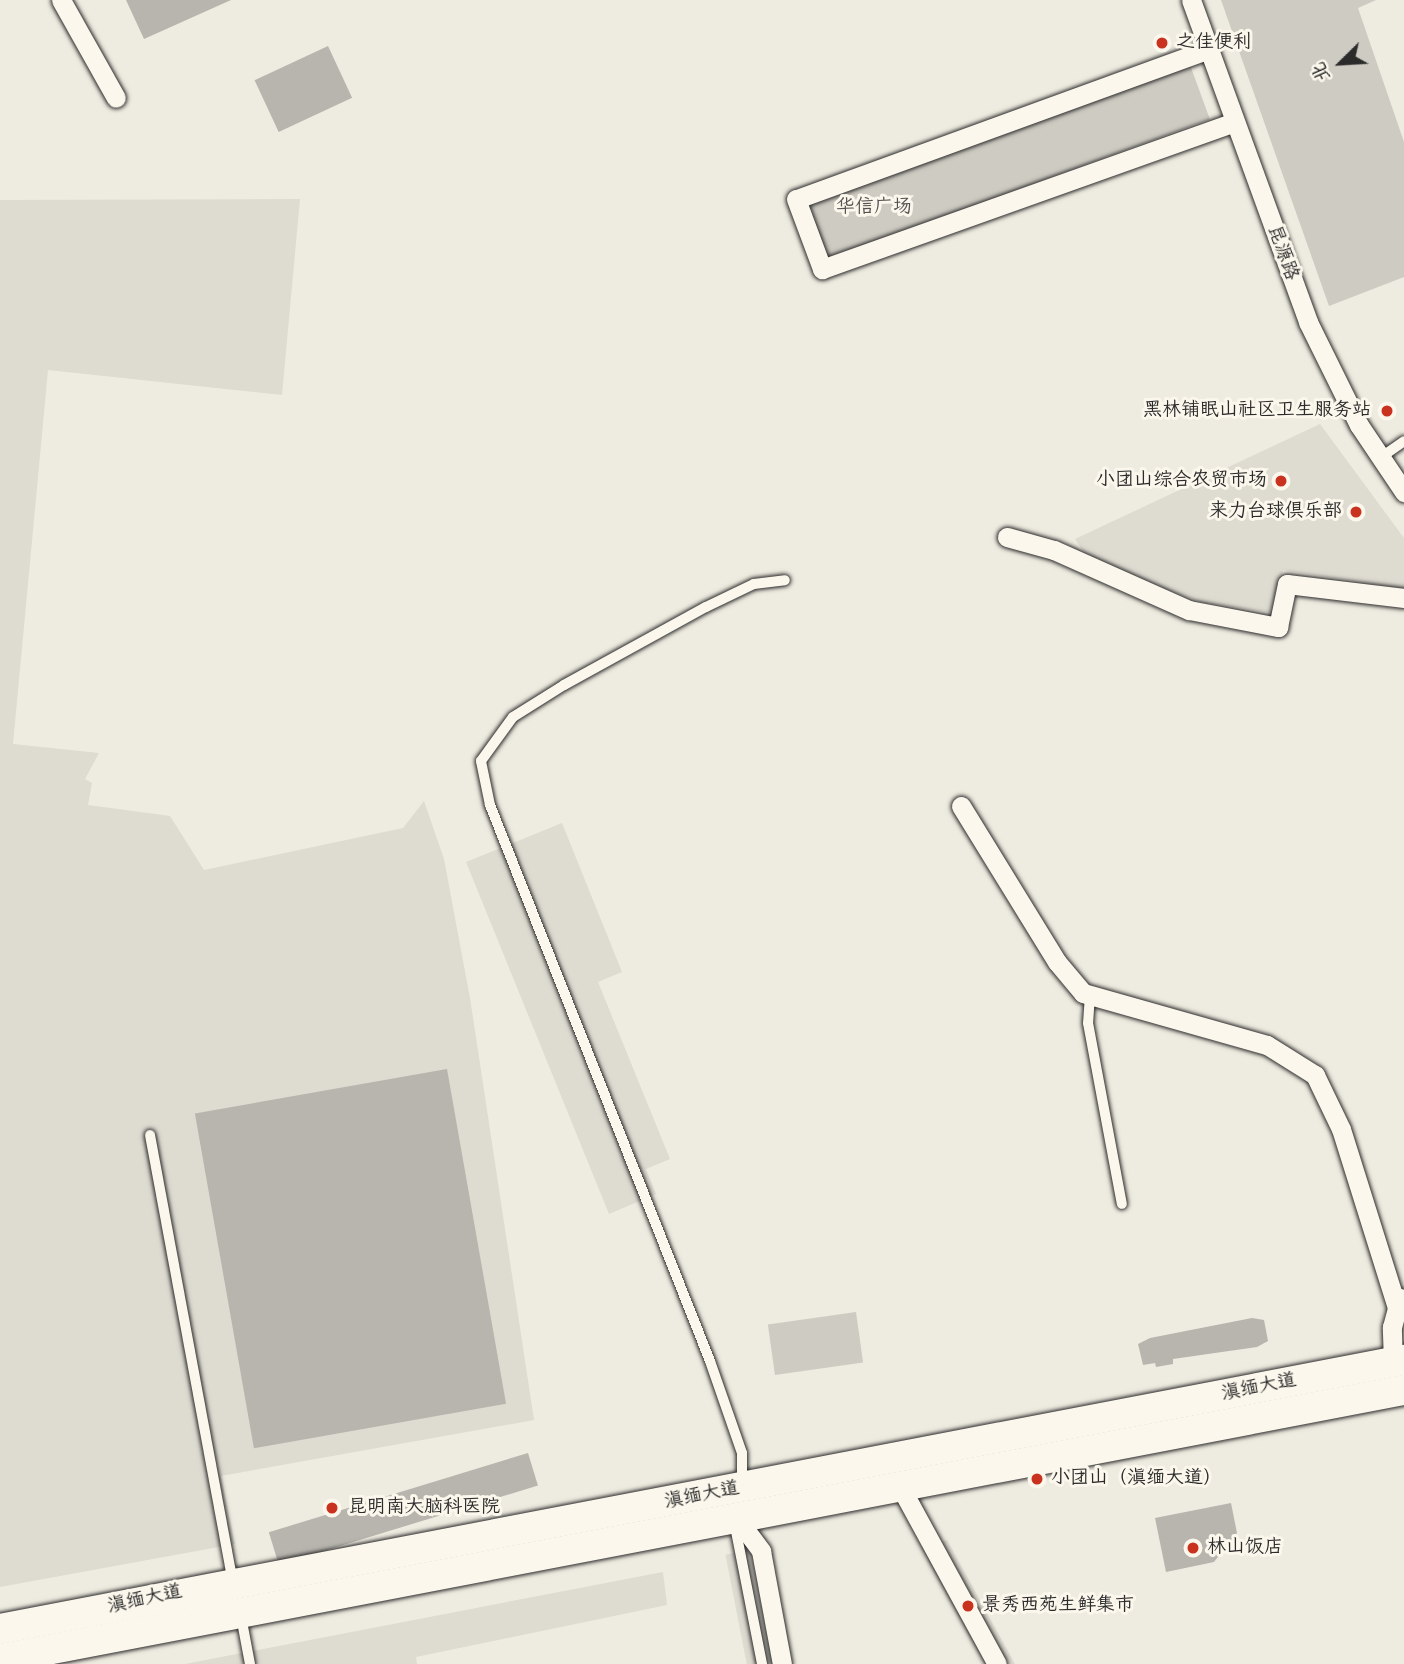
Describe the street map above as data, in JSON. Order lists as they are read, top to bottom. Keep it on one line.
{"streets":{"main road":["滇缅大道"],"street":["昆源路"]},"parks":["华信广场"],"places":["之佳便利","黑林铺眠山社区卫生服务站","小团山综合农贸市场","来力台球俱乐部","小团山（滇缅大道）","昆明南大脑科医院","林山饭店","景秀西苑生鲜集市"],"north":"bottom left"}
